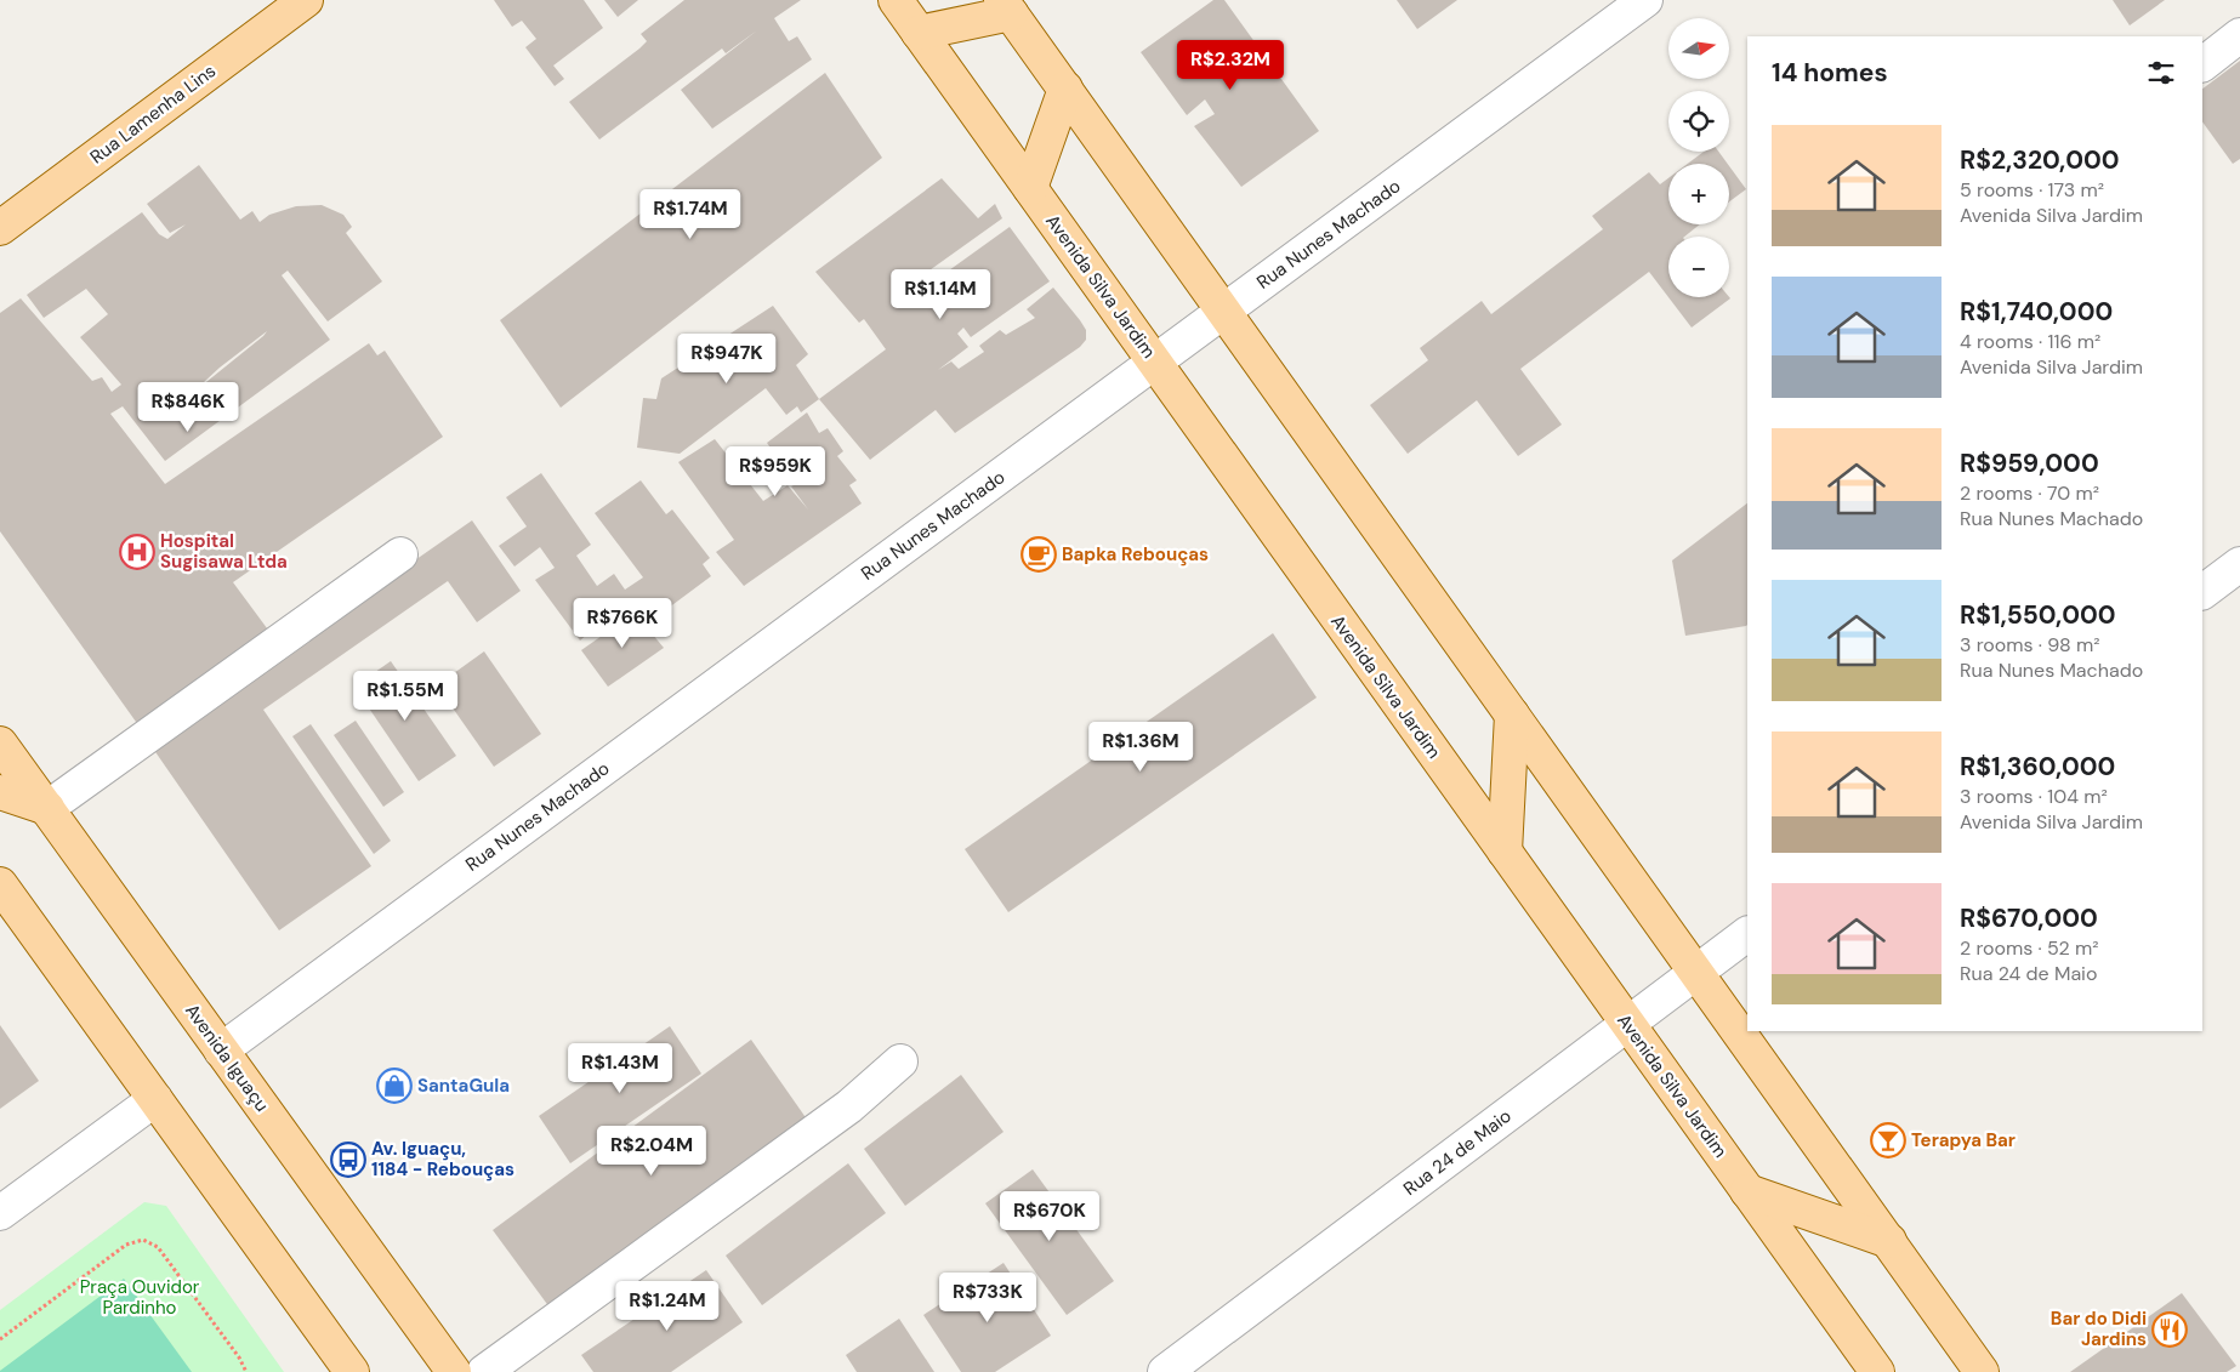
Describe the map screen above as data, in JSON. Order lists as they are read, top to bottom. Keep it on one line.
{"streets":{"main road":["Rua Lamenha Lins","Avenida Silva Jardim","Avenida Iguaçu"],"street":["Rua Nunes Machado","Rua 24 de Maio"]},"crossings":[["Rua Nunes Machado","Avenida Silva Jardim"],["Rua Nunes Machado","Avenida Iguaçu"],["Avenida Silva Jardim","Rua 24 de Maio"]],"parks":["Praça Ouvidor Pardinho"],"places":{"hospital":["Hospital Sugisawa Ltda"],"cafe":["Bapka Rebouças"],"shop":["SantaGula"],"bar":["Terapya Bar"],"bus stop":["Av. Iguaçu, 1184 - Rebouças"],"restaurant":["Bar do Didi Jardins"]},"north":"right","page":{"map_buttons":["+","−"],"heading":"14 homes","price":["R$2.32M","R$1.74M","R$1.14M","R$947K","R$846K","R$959K","R$766K","R$1.55M","R$1.36M","R$1.43M","R$2.04M","R$670K","R$733K","R$1.24M"],"list":[{"name":"R$2,320,000","note":"5 rooms · 173 m² · Avenida Silva Jardim"},{"name":"R$1,740,000","note":"4 rooms · 116 m² · Avenida Silva Jardim"},{"name":"R$959,000","note":"2 rooms · 70 m² · Rua Nunes Machado"},{"name":"R$1,550,000","note":"3 rooms · 98 m² · Rua Nunes Machado"},{"name":"R$1,360,000","note":"3 rooms · 104 m² · Avenida Silva Jardim"},{"name":"R$670,000","note":"2 rooms · 52 m² · Rua 24 de Maio"}]}}
